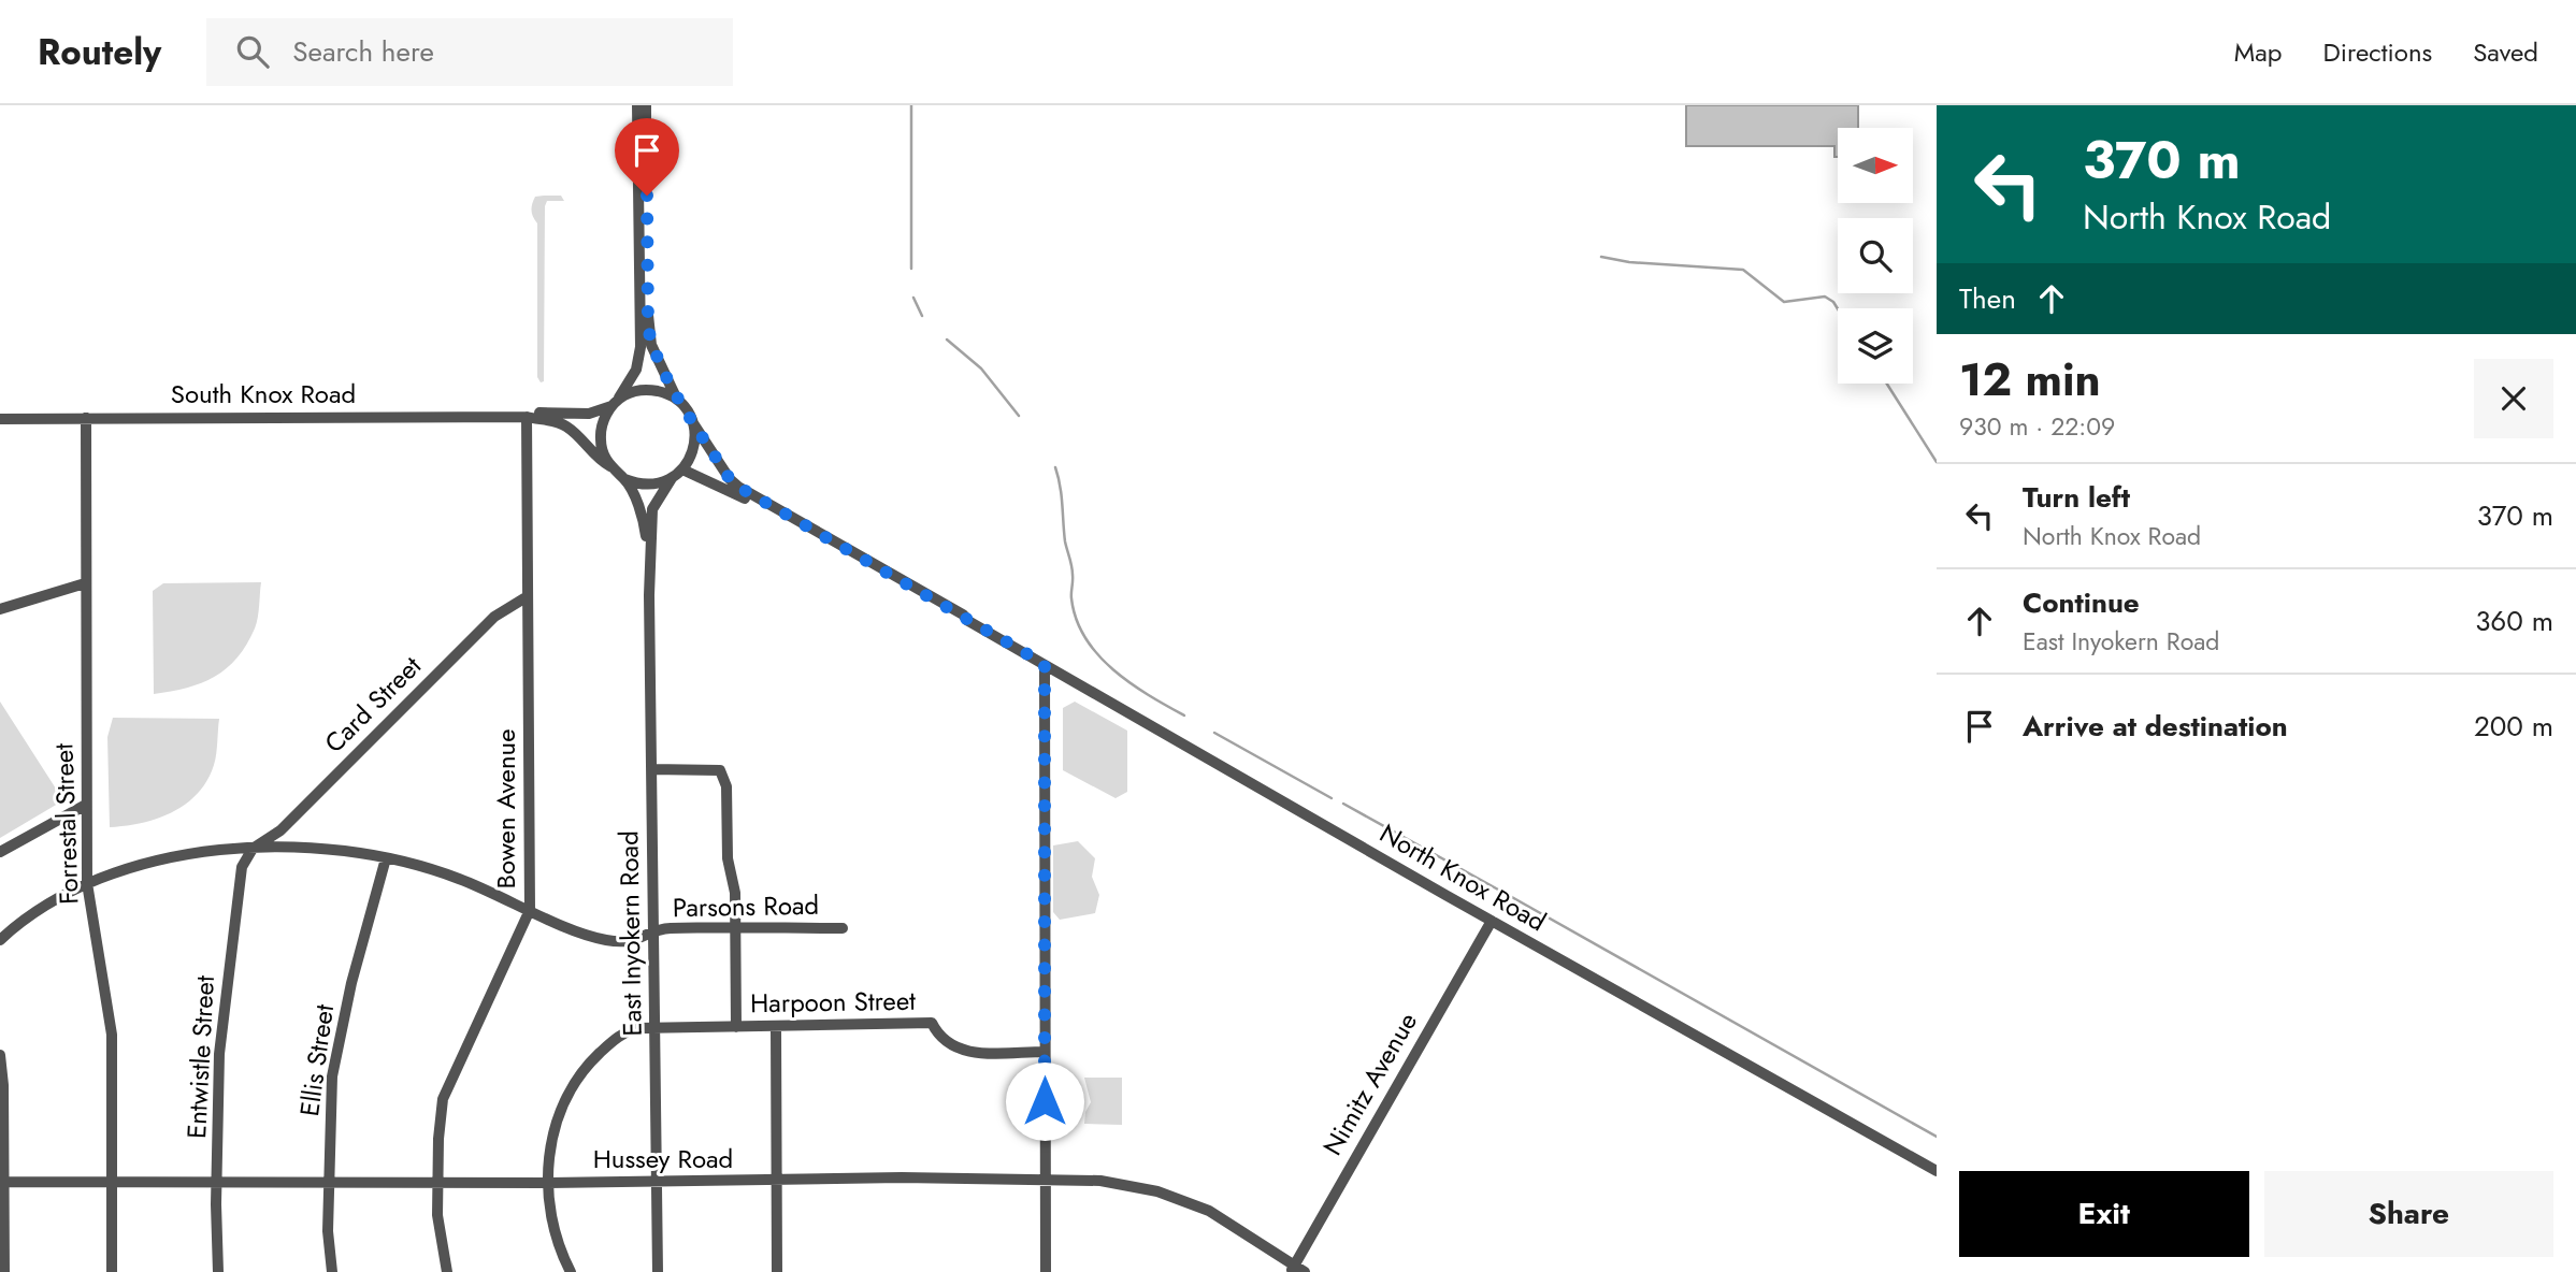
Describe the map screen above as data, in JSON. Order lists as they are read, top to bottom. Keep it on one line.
{"streets":{"street":["South Knox Road","Card Street","Bowen Avenue","Forrestal Street","North Knox Road","Parsons Road","East Inyokern Road","Harpoon Street","Entwistle Street","Ellis Street","Nimitz Avenue","Hussey Road"]},"crossings":[["South Knox Road","Bowen Avenue"],["South Knox Road","Forrestal Street"],["South Knox Road","North Knox Road"],["South Knox Road","East Inyokern Road"],["Card Street","Bowen Avenue"],["Card Street","Parsons Road"],["Card Street","Entwistle Street"],["Bowen Avenue","Parsons Road"],["Bowen Avenue","Hussey Road"],["Forrestal Street","Parsons Road"],["Forrestal Street","Hussey Road"],["North Knox Road","East Inyokern Road"],["North Knox Road","Nimitz Avenue"],["Parsons Road","East Inyokern Road"],["Parsons Road","Entwistle Street"],["Parsons Road","Ellis Street"],["East Inyokern Road","Harpoon Street"],["East Inyokern Road","Hussey Road"],["Harpoon Street","Hussey Road"],["Entwistle Street","Hussey Road"],["Ellis Street","Hussey Road"],["Nimitz Avenue","Hussey Road"]],"north":"right","page":{"header":"Routely","search":"Search here","nav":["Map","Directions","Saved"],"turn":["370 m","North Knox Road"],"then":"Then","heading":["12 min","930 m · 22:09"],"list":[{"name":"Turn left","note":"North Knox Road","value":"370 m"},{"name":"Continue","note":"East Inyokern Road","value":"360 m"},{"name":"Arrive at destination","value":"200 m"}],"buttons":["Exit","Share"]}}
